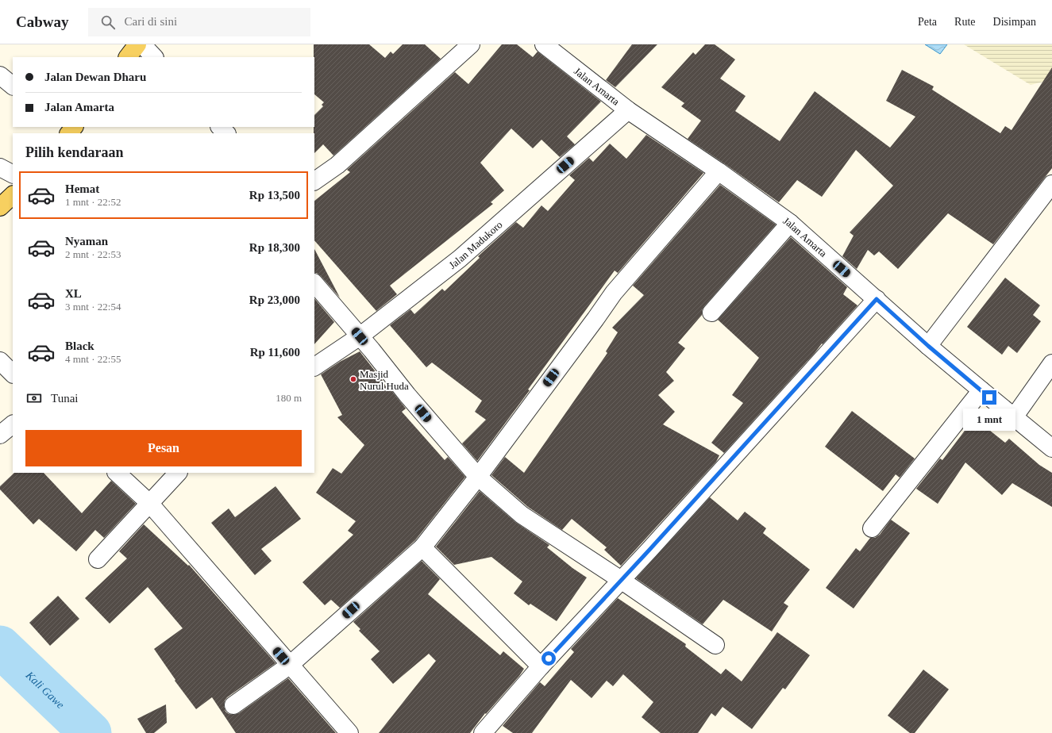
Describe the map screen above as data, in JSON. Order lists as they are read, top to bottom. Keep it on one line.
{"streets":{"street":["Jalan Amarta","Jalan Madukoro"]},"crossings":[["Jalan Amarta","Jalan Madukoro"]],"water":["Kali Gawe"],"places":["Masjid Nurul Huda"],"page":{"header":"Cabway","search":"Cari di sini","nav":["Peta","Rute","Disimpan"],"banner":["Jalan Dewan Dharu","Jalan Amarta"],"heading":"Pilih kendaraan","list":[{"name":"Hemat","note":"1 mnt · 22:52","value":"Rp 13,500"},{"name":"Nyaman","note":"2 mnt · 22:53","value":"Rp 18,300"},{"name":"XL","note":"3 mnt · 22:54","value":"Rp 23,000"},{"name":"Black","note":"4 mnt · 22:55","value":"Rp 11,600"}],"pay":["Tunai","180 m"],"bubble":"1 mnt","buttons":"Pesan"}}
